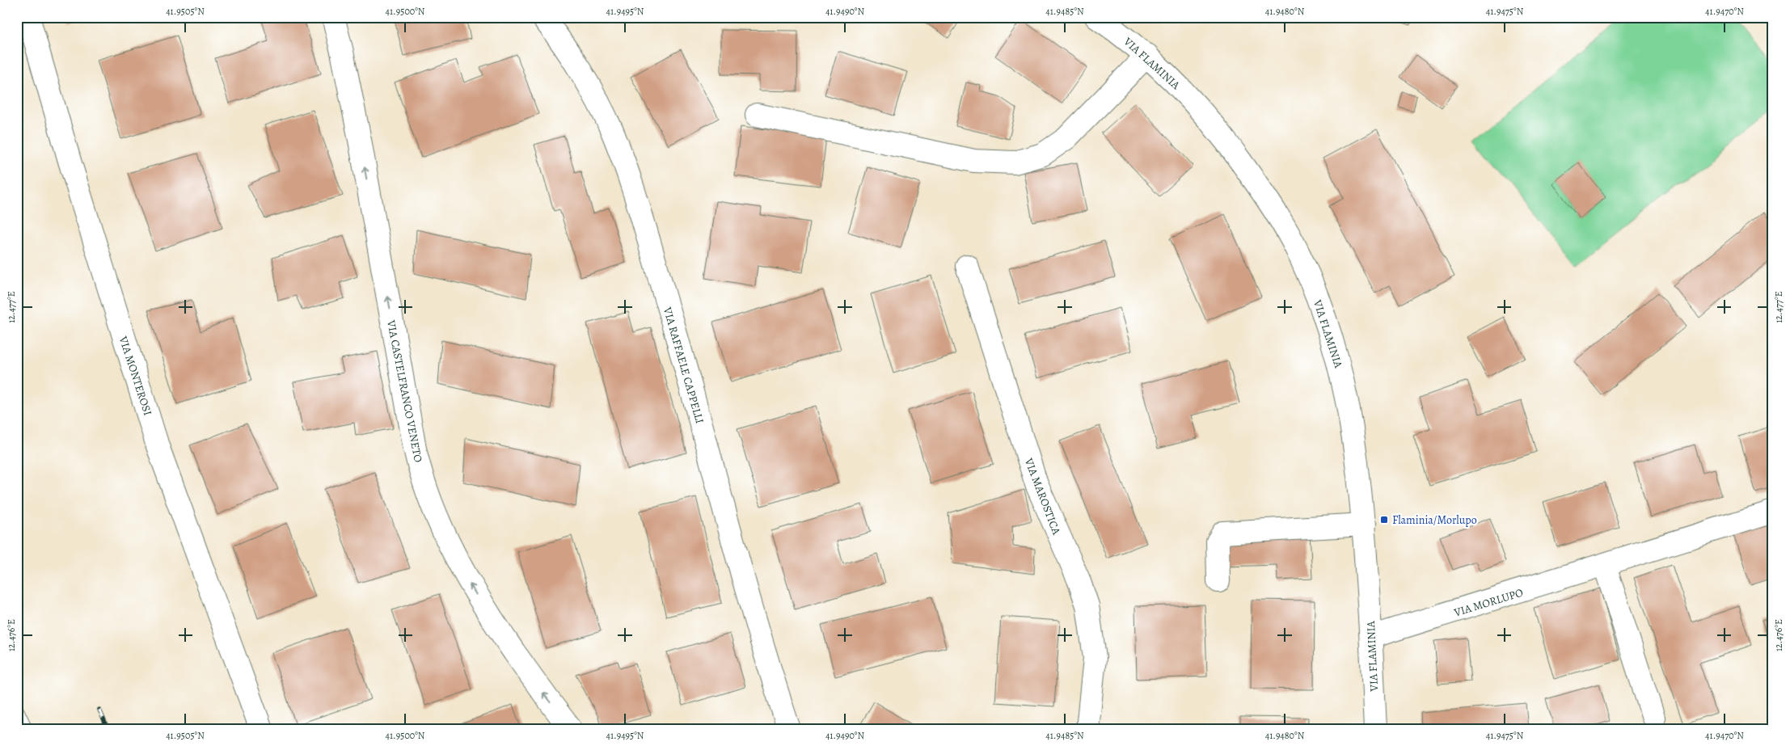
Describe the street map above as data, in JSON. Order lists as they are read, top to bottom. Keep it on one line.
{"streets":{"street":["VIA FLAMINIA","VIA RAFFAELE CAPPELLI","VIA MONTEROSI","VIA CASTELFRANCO VENETO","VIA MAROSTICA","VIA MORLUPO"]},"crossings":[["VIA FLAMINIA","VIA MORLUPO"]],"one_way":["VIA CASTELFRANCO VENETO"],"places":{"transit":["Flaminia/Morlupo"]},"coordinates":["41.9505°N","41.9500°N","41.9495°N","41.9490°N","41.9485°N","41.9480°N","41.9475°N","41.9470°N","12.477°E","12.476°E"]}
